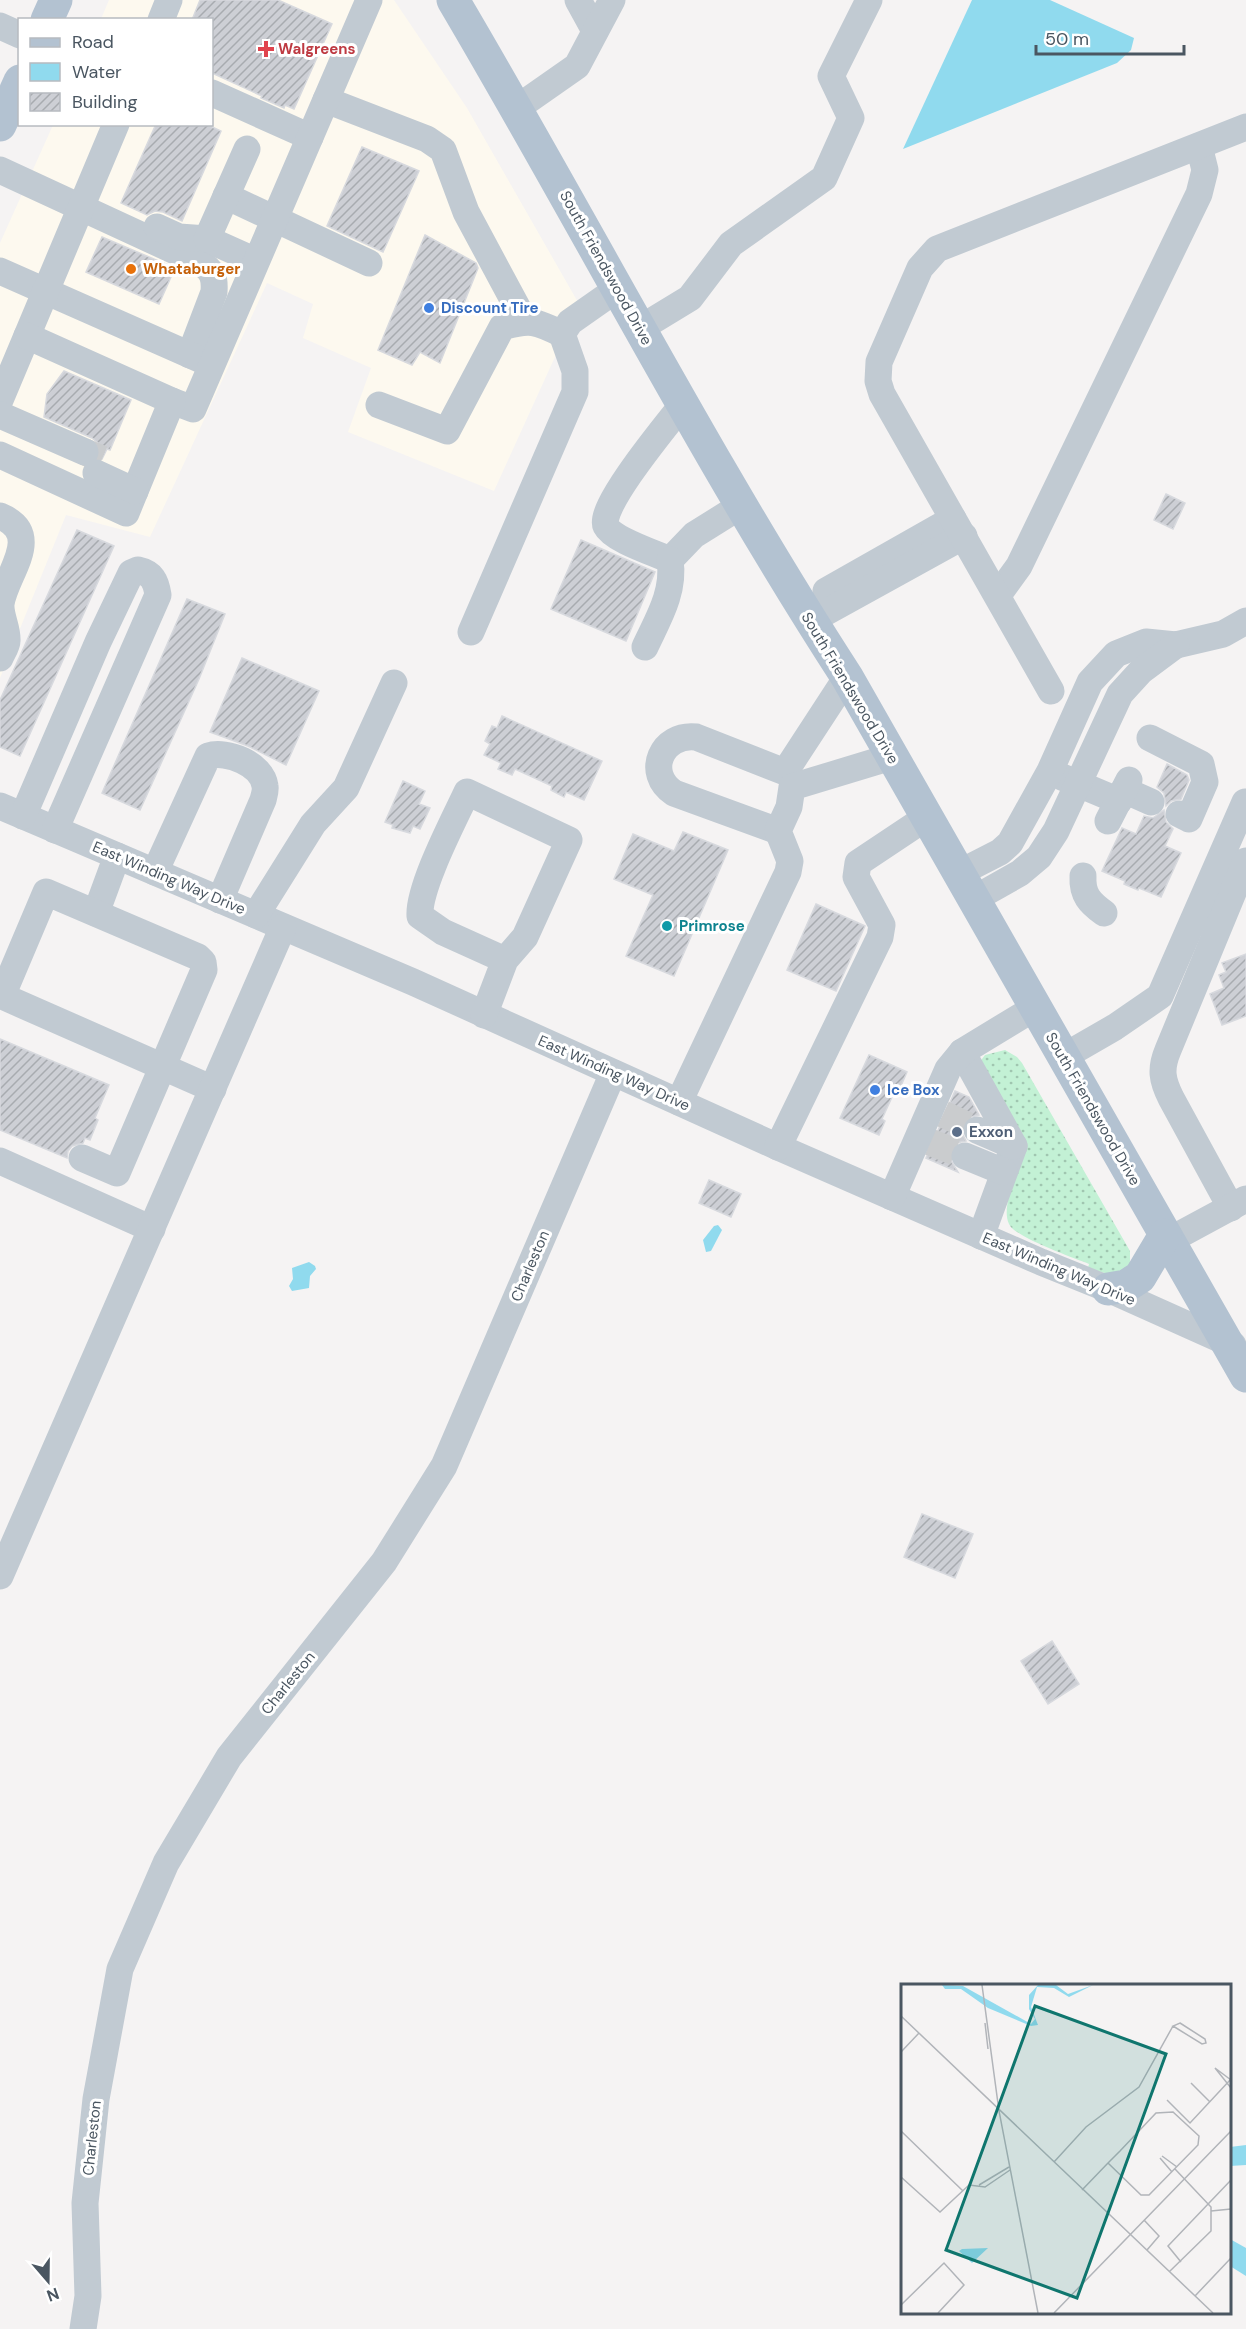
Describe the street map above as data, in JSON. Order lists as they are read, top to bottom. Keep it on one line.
{"streets":{"main road":["South Friendswood Drive"],"street":["East Winding Way Drive","Charleston"]},"crossings":[["South Friendswood Drive","East Winding Way Drive"],["East Winding Way Drive","Charleston"]],"places":{"health":["Walgreens"],"other":["Whataburger","Discount Tire","Primrose","Ice Box","Exxon"]},"legend":["Road","Water","Building"],"scale_bar":"50 m","north":"bottom"}
